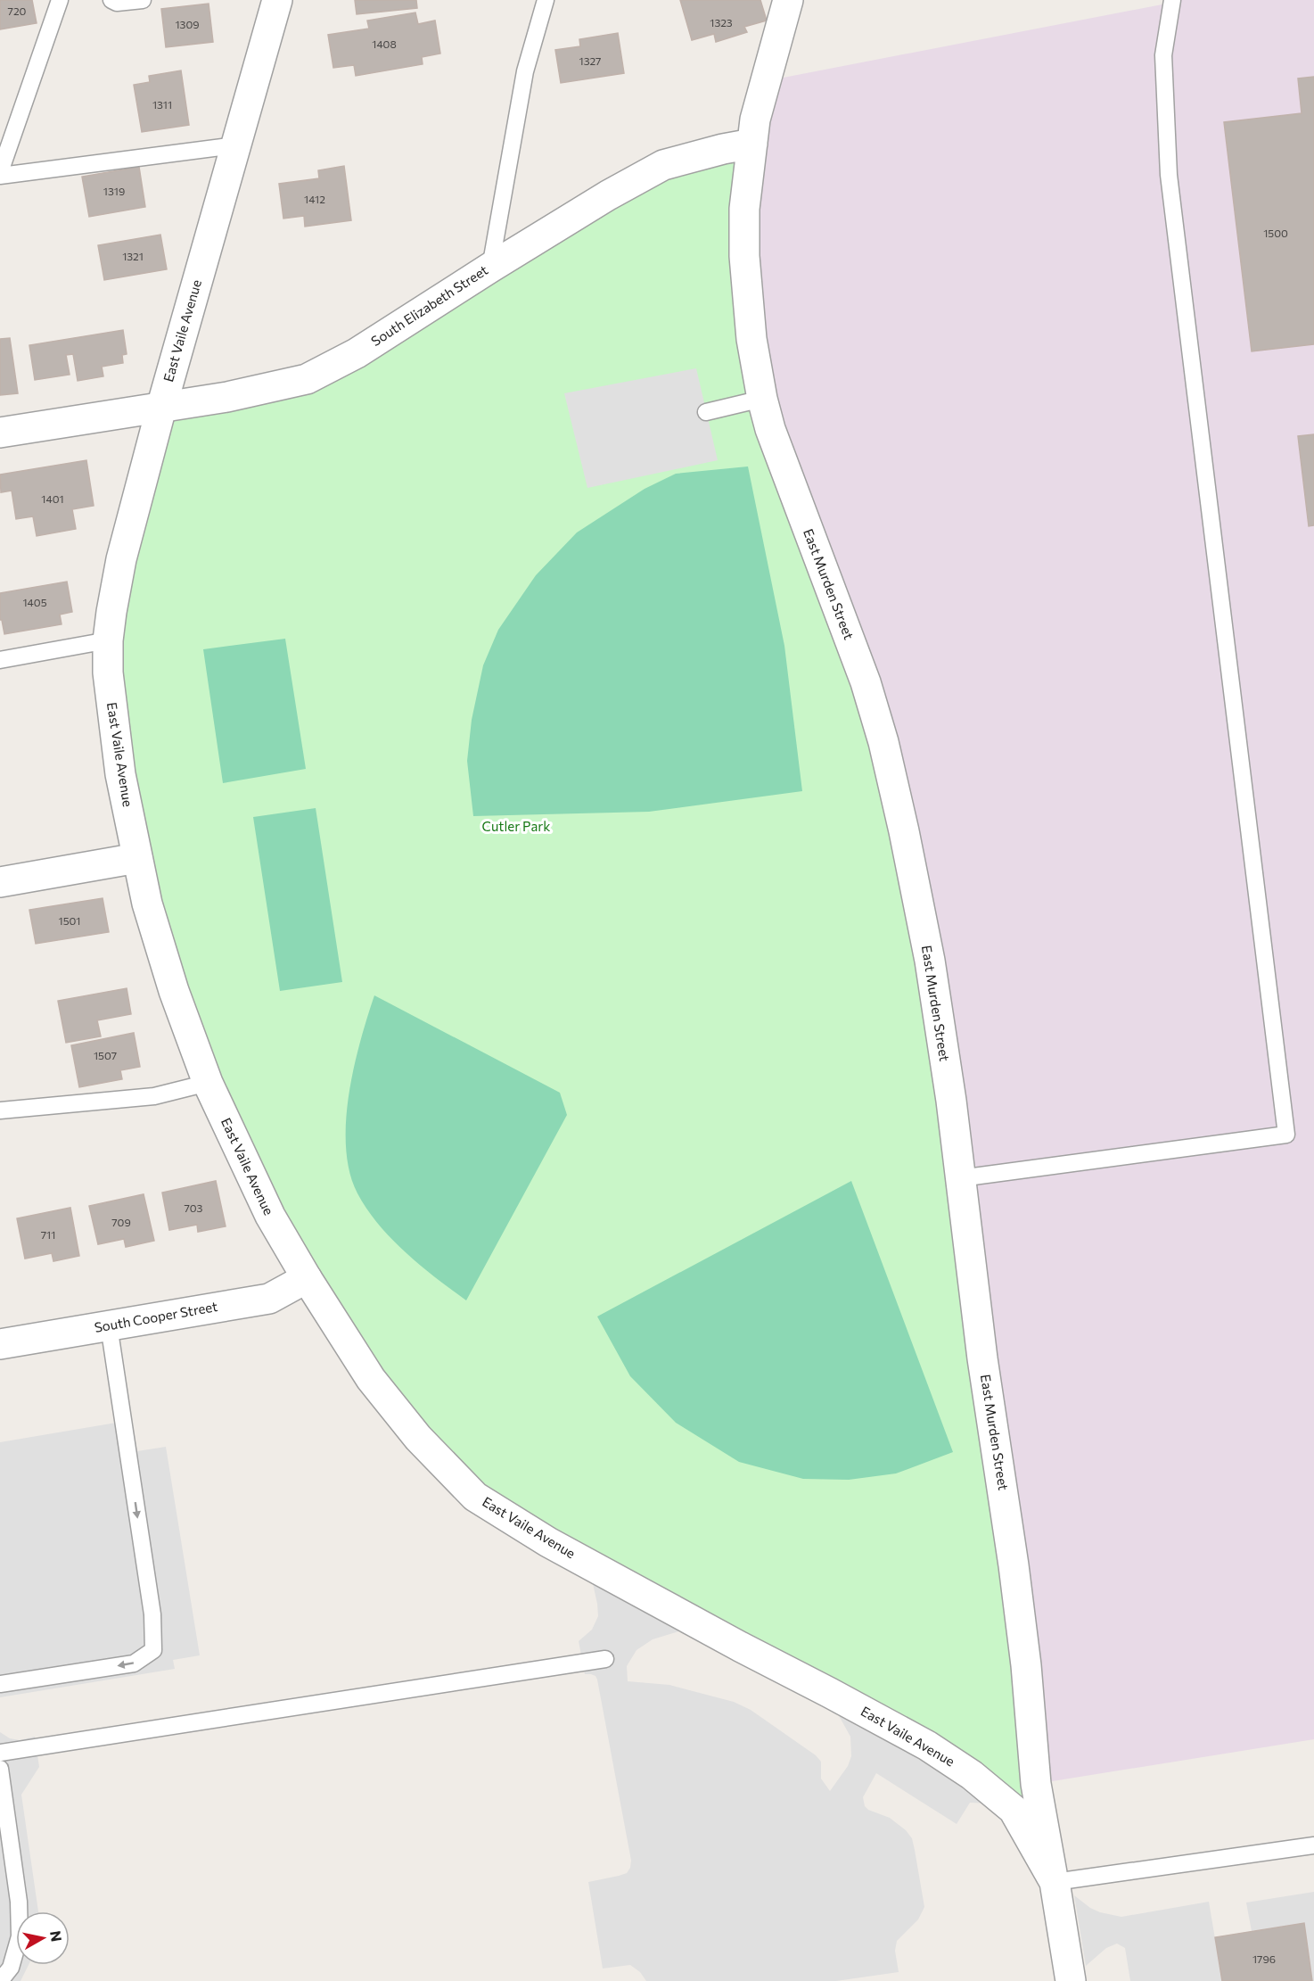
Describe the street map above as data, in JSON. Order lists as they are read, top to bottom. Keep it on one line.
{"streets":{"street":["South Elizabeth Street","East Vaile Avenue","East Murden Street","South Cooper Street"]},"crossings":[["South Elizabeth Street","East Vaile Avenue"],["South Elizabeth Street","East Murden Street"],["East Vaile Avenue","East Murden Street"],["East Vaile Avenue","South Cooper Street"]],"parks":["Cutler Park"],"house_numbers":["720","1323","1309","1408","1327","1311","1319","1412","1500","1321","1401","1405","1501","1507","703","709","711","1796"],"north":"right"}
